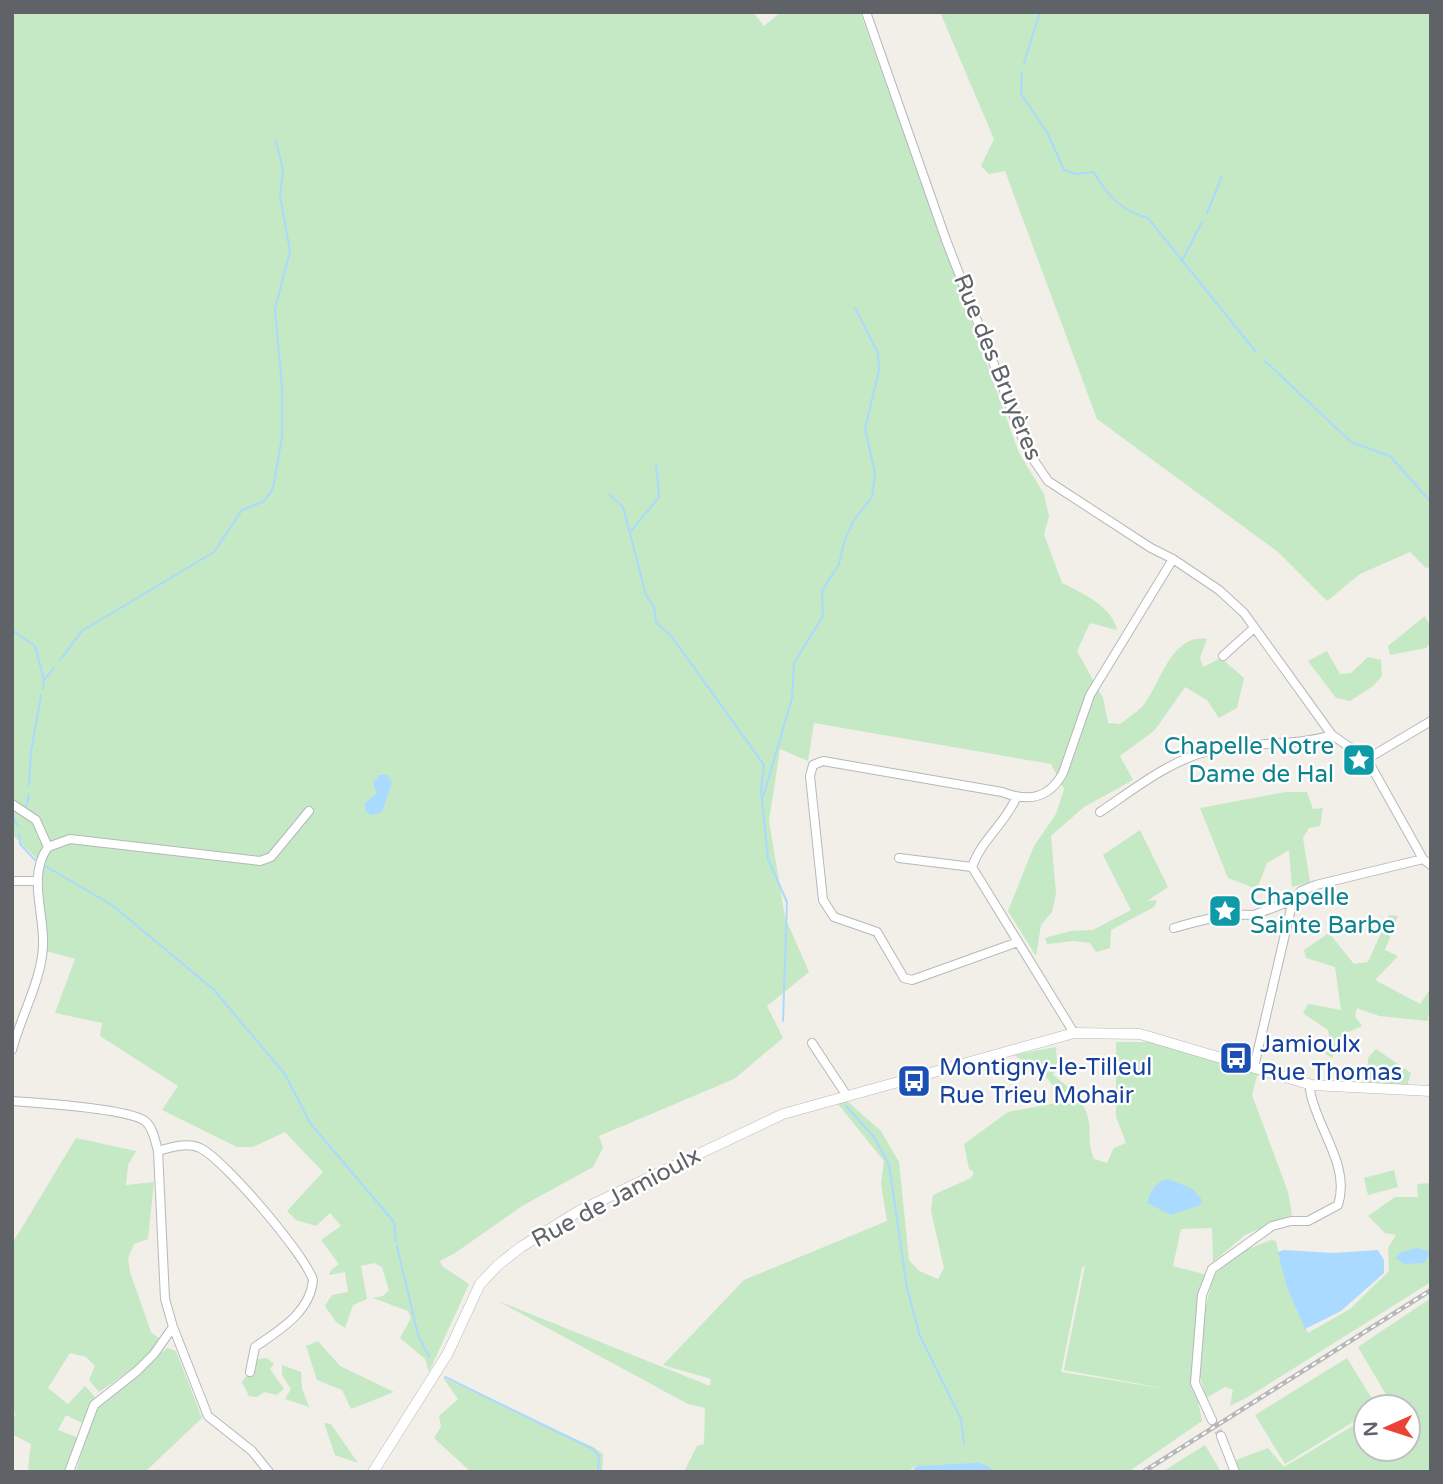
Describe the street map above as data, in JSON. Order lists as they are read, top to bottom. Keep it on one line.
{"streets":{"street":["Rue des Bruyères","Rue de Jamioulx"]},"places":{"place":["Chapelle Notre Dame de Hal","Chapelle Sainte Barbe"],"bus stop":["Jamioulx Rue Thomas","Montigny-le-Tilleul Rue Trieu Mohair"]},"north":"left"}
